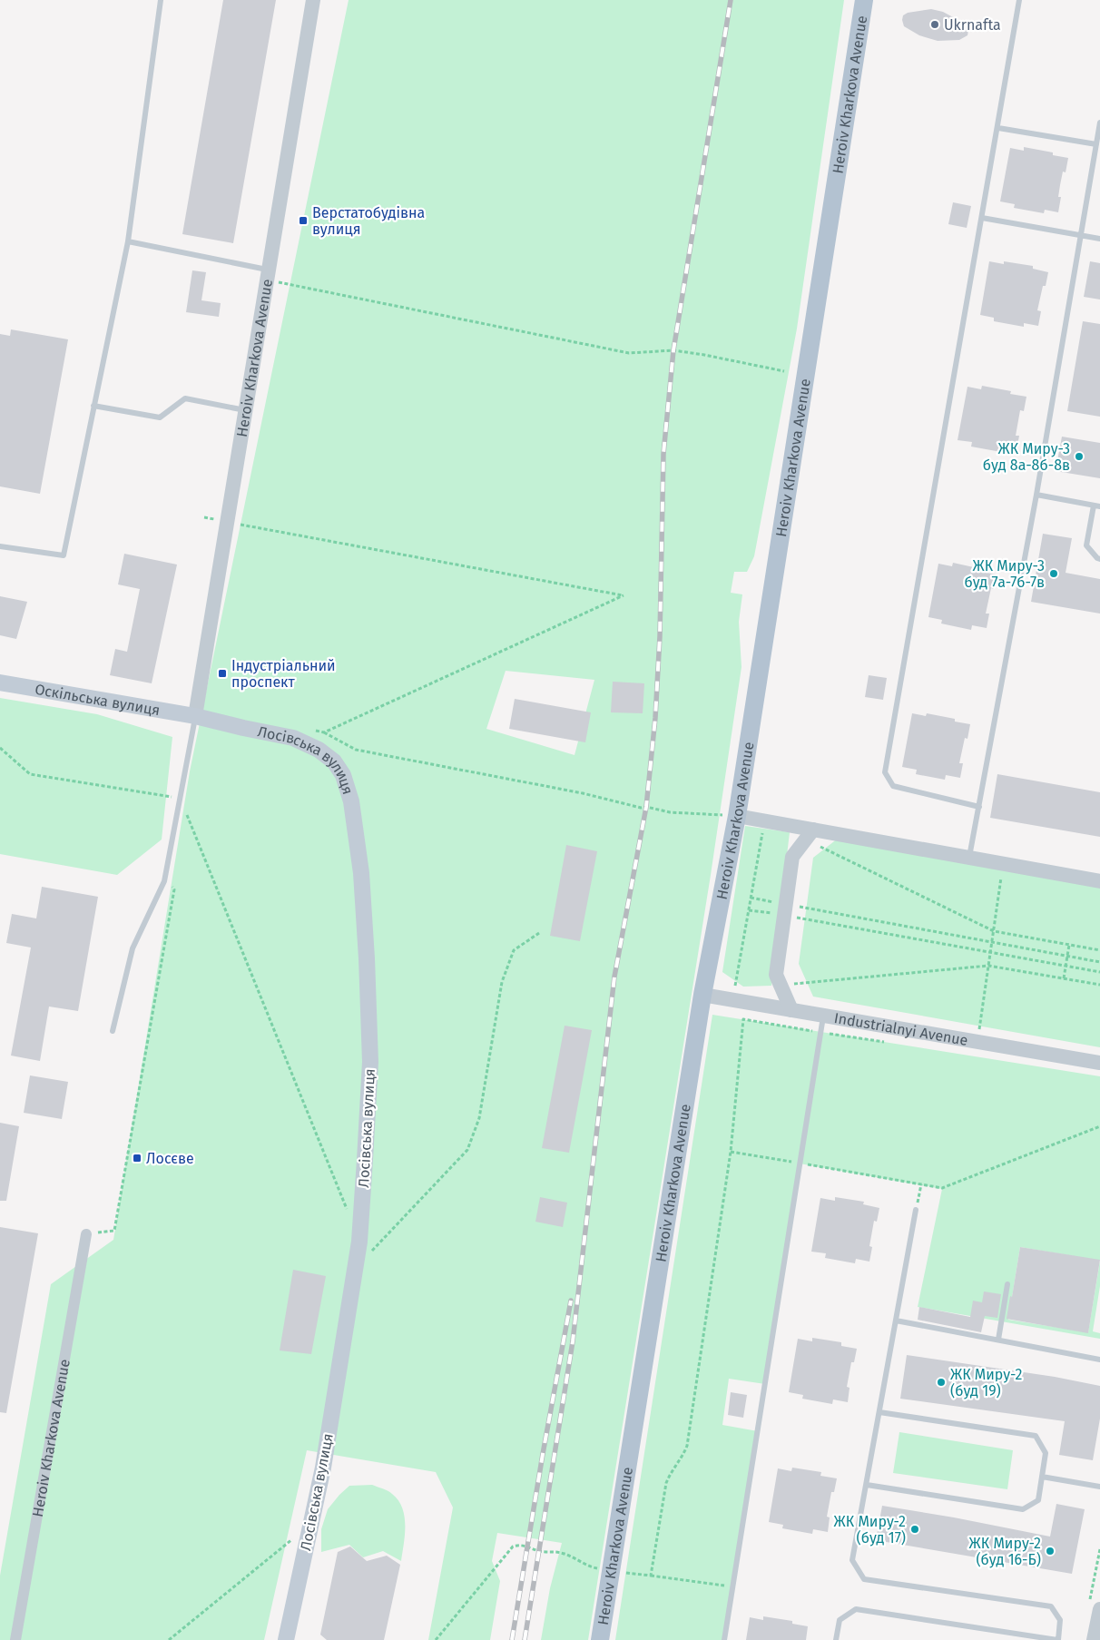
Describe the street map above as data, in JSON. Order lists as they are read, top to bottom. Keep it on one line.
{"streets":{"main road":["Heroiv Kharkova Avenue","Оскільська вулиця","Лосівська вулиця"],"street":["Industrialnyi Avenue"]},"crossings":[["Heroiv Kharkova Avenue","Оскільська вулиця"],["Heroiv Kharkova Avenue","Лосівська вулиця"],["Heroiv Kharkova Avenue","Industrialnyi Avenue"],["Оскільська вулиця","Лосівська вулиця"]],"places":{"other":["Ukrnafta","ЖК Миру-3 буд 8а-8б-8в","ЖК Миру-3 буд 7а-7б-7в","ЖК Миру-2 (буд 19)","ЖК Миру-2 (буд 17)","ЖК Миру-2 (буд 16-Б)"],"transit":["Верстатобудівна вулиця","Індустріальний проспект","Лосєве"]}}
